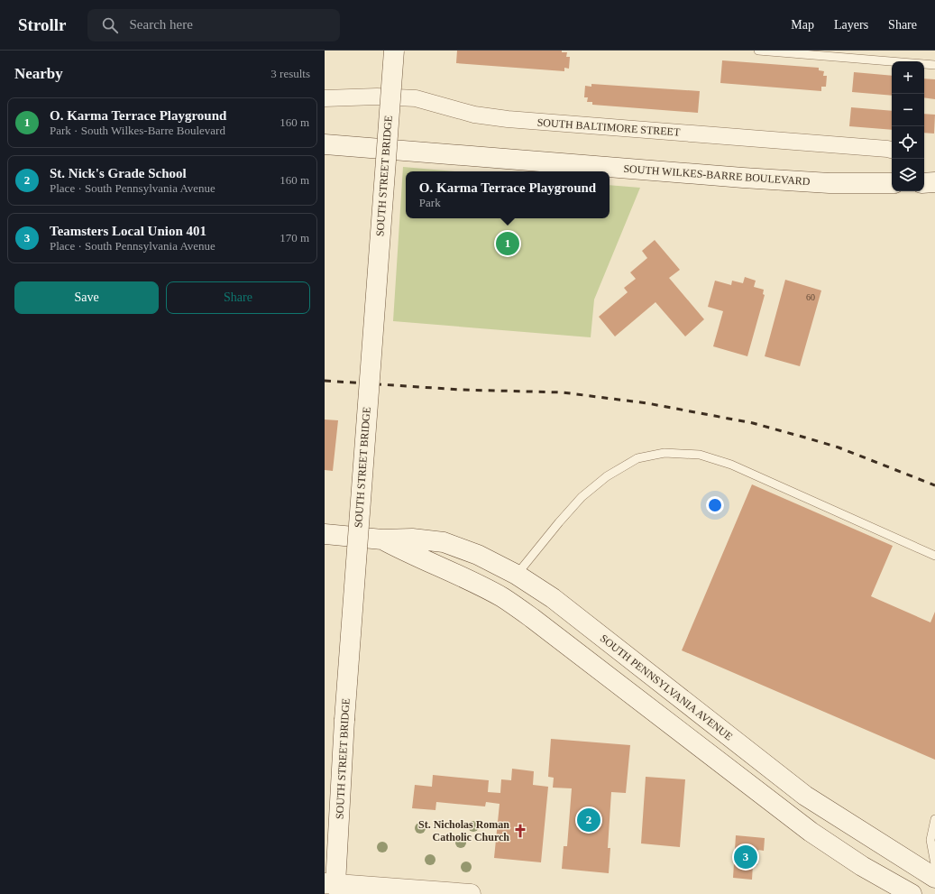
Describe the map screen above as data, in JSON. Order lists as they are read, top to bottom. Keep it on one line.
{"streets":{"main road":["SOUTH WILKES-BARRE BOULEVARD","SOUTH STREET BRIDGE","SOUTH PENNSYLVANIA AVENUE"],"street":["SOUTH BALTIMORE STREET"]},"places":{"church":["St. Nicholas Roman Catholic Church"]},"house_numbers":["60"],"page":{"header":"Strollr","search":"Search here","nav":["Map","Layers","Share"],"heading":["Nearby","3 results"],"map_buttons":["+","−"],"list":[{"mark":"1","name":"O. Karma Terrace Playground","note":"Park · South Wilkes-Barre Boulevard","value":"160 m"},{"mark":"2","name":"St. Nick's Grade School","note":"Place · South Pennsylvania Avenue","value":"160 m"},{"mark":"3","name":"Teamsters Local Union 401","note":"Place · South Pennsylvania Avenue","value":"170 m"}],"popup":["O. Karma Terrace Playground","Park"],"pins":["1","2","3"],"buttons":["Save","Share"]}}
